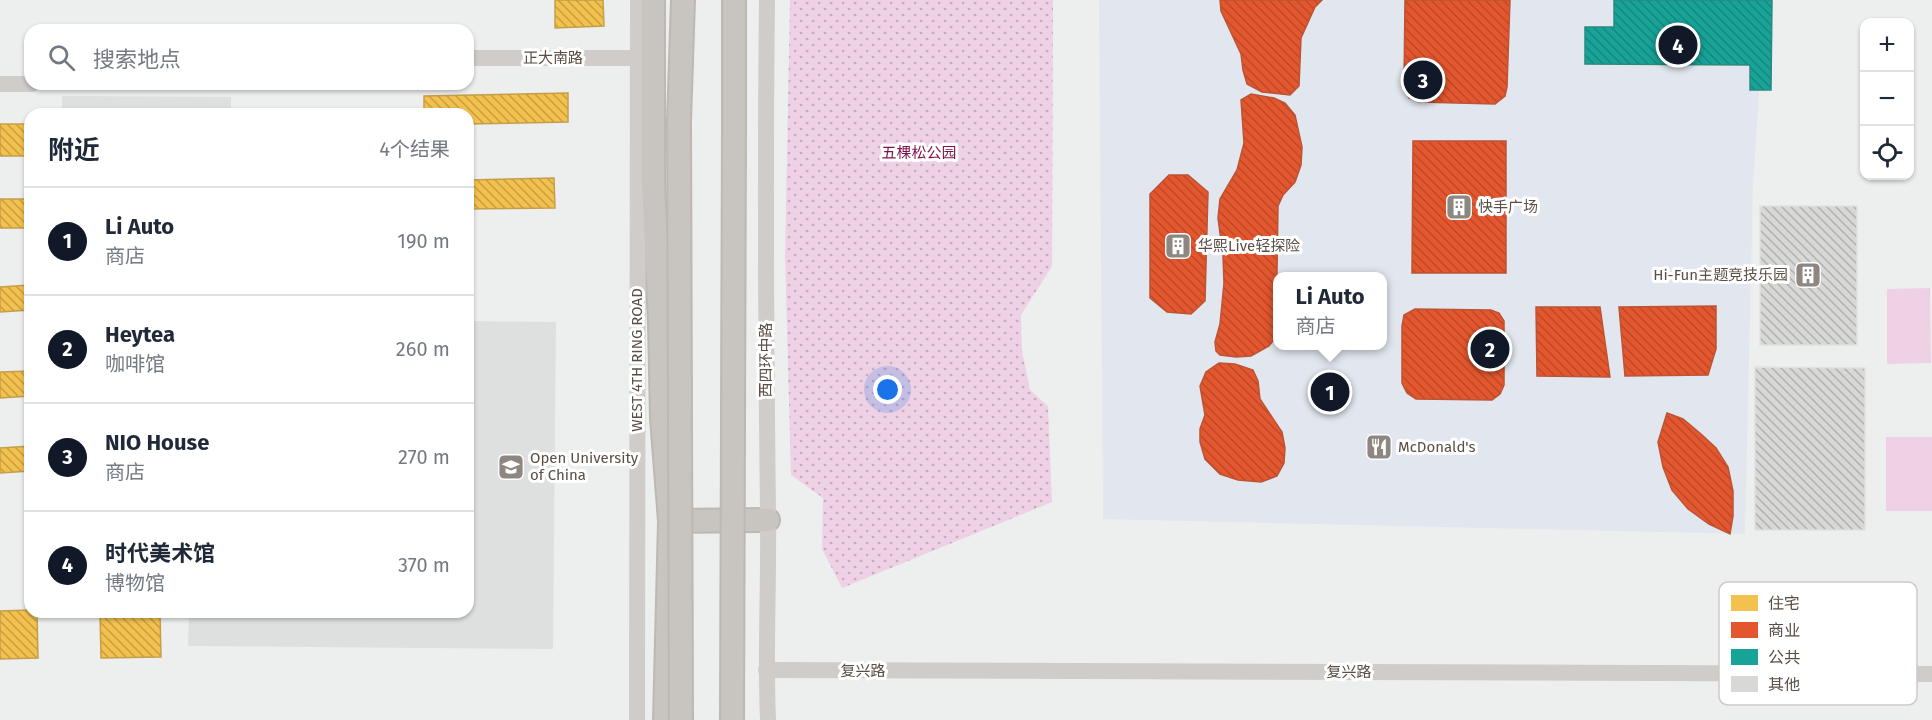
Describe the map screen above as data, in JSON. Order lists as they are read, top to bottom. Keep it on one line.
{"streets":{"street":["正大南路","WEST 4TH RING ROAD","西四环中路","复兴路"]},"crossings":[["正大南路","WEST 4TH RING ROAD"],["西四环中路","复兴路"]],"parks":["五棵松公园"],"places":{"building":["快手广场","华熙Live轻探险","Hi-Fun主题竞技乐园"],"restaurant":["McDonald's"],"school or university":["Open University of China"]},"legend":["住宅","商业","公共","其他"],"page":{"map_buttons":["+","−"],"pins":["4","3","2","1"],"search":"搜索地点","heading":["附近","4个结果"],"list":[{"mark":"1","name":"Li Auto","note":"商店","value":"190 m"},{"mark":"2","name":"Heytea","note":"咖啡馆","value":"260 m"},{"mark":"3","name":"NIO House","note":"商店","value":"270 m"},{"mark":"4","name":"时代美术馆","note":"博物馆","value":"370 m"}],"popup":["Li Auto","商店"]}}
